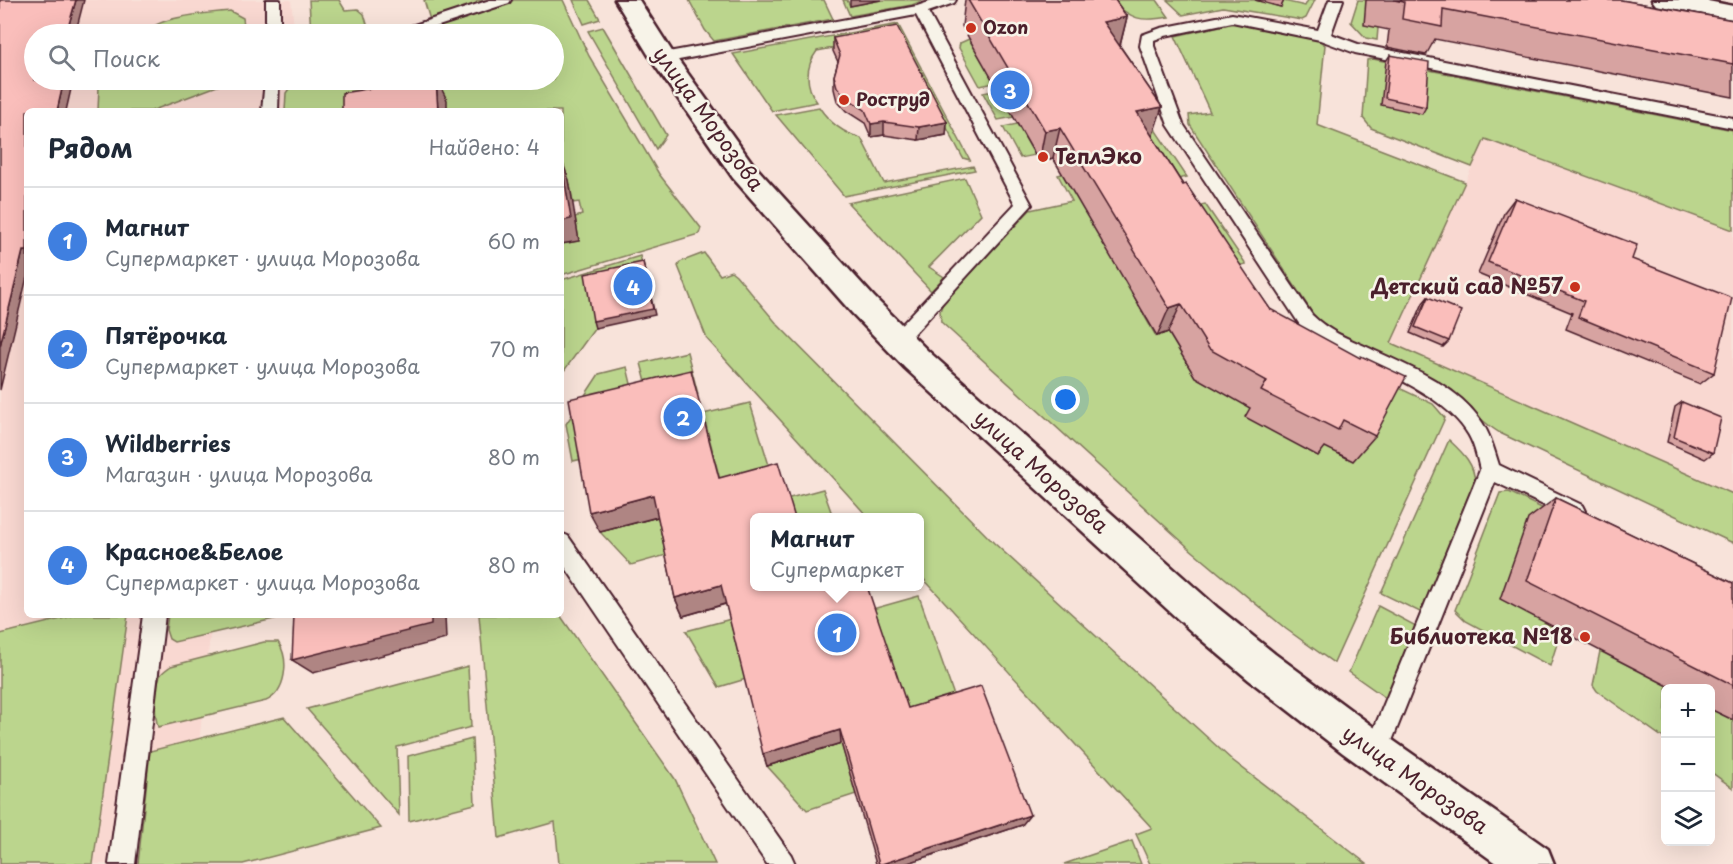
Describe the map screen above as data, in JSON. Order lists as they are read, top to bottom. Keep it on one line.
{"streets":{"main road":["улица Морозова"]},"places":["Ozon","Роструд","ТеплЭко","Детский сад №57","Библиотека №18"],"page":{"search":"Поиск","pins":["3","4","2","1"],"heading":["Рядом","Найдено: 4"],"list":[{"mark":"1","name":"Магнит","note":"Супермаркет · улица Морозова","value":"60 m"},{"mark":"2","name":"Пятёрочка","note":"Супермаркет · улица Морозова","value":"70 m"},{"mark":"3","name":"Wildberries","note":"Магазин · улица Морозова","value":"80 m"},{"mark":"4","name":"Красное&Белое","note":"Супермаркет · улица Морозова","value":"80 m"}],"popup":["Магнит","Супермаркет"],"map_buttons":["+","−"]}}
